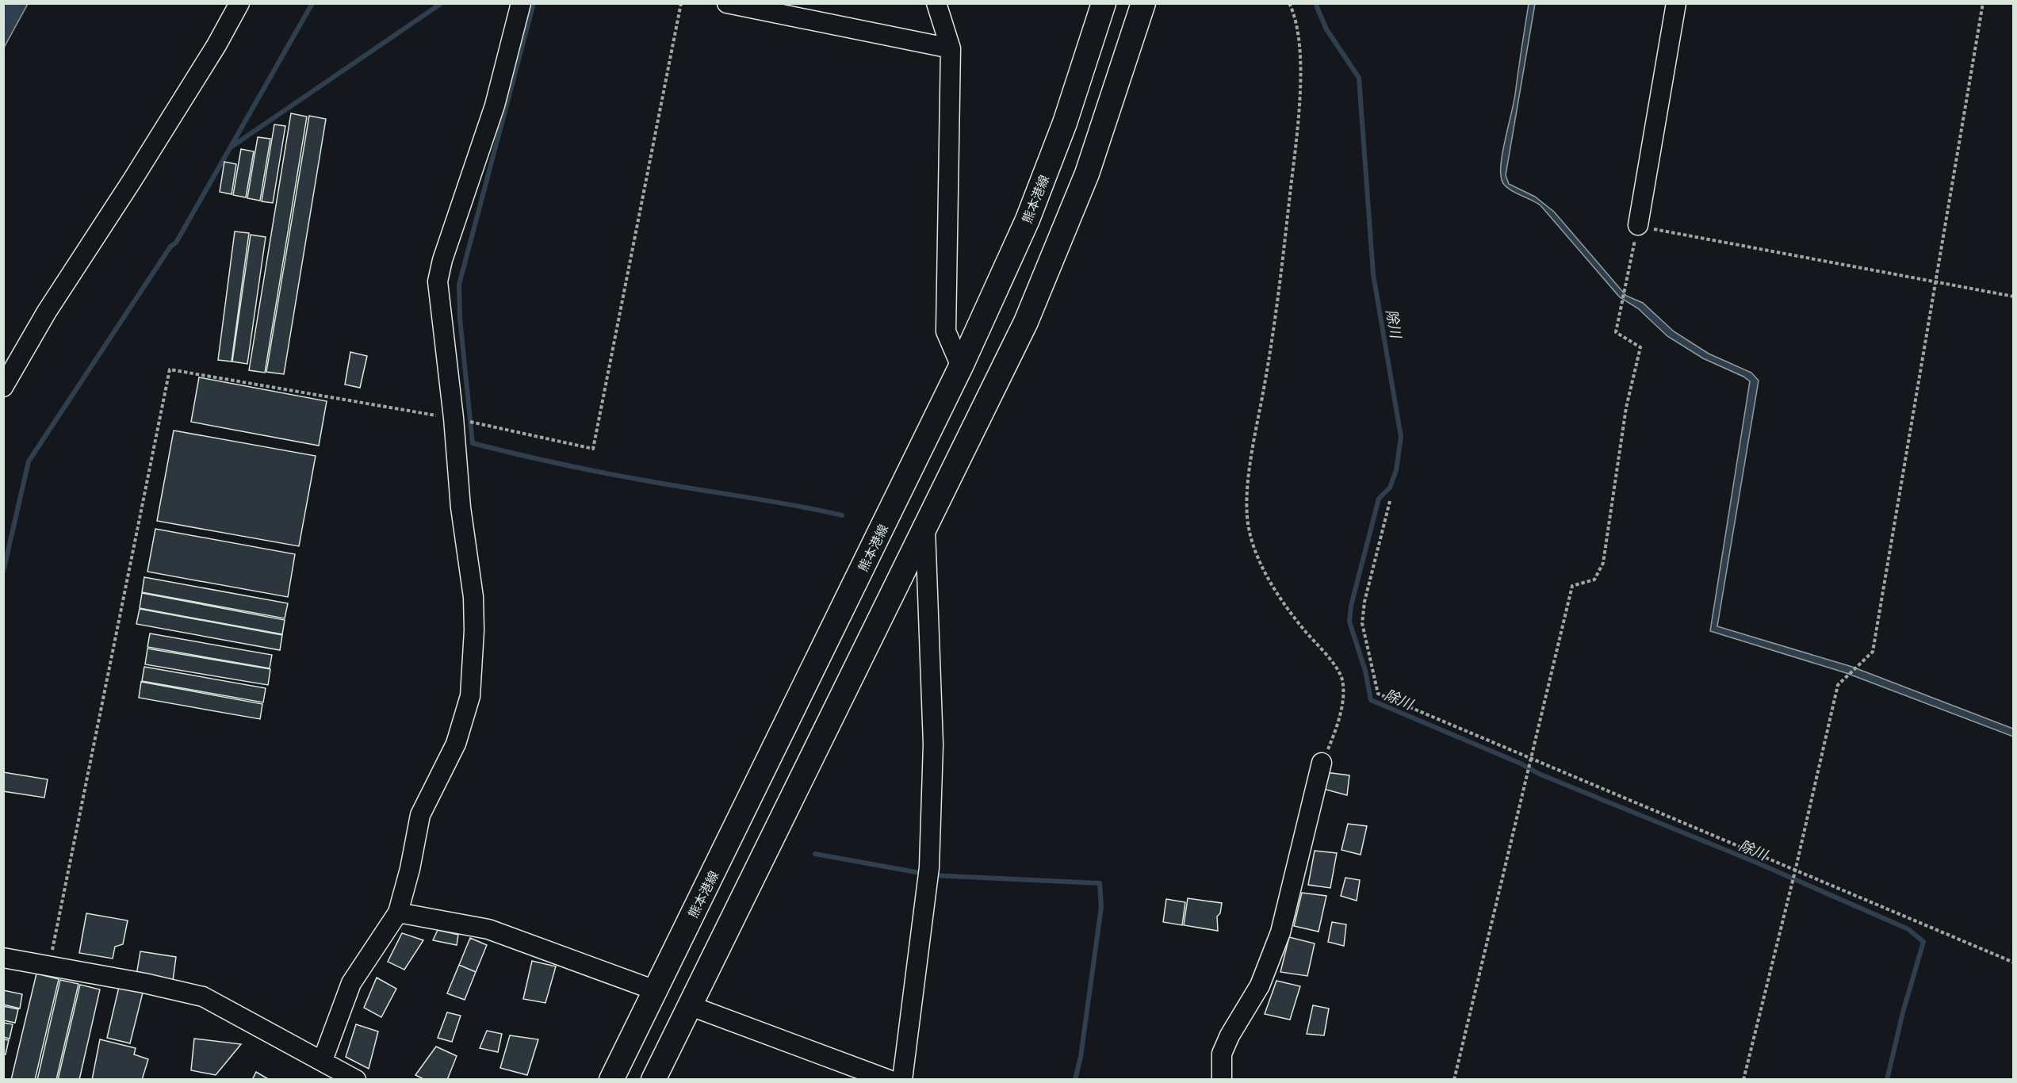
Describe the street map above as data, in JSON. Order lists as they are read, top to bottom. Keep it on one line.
{"streets":{"main road":["熊本港線"]},"water":["除川"]}
